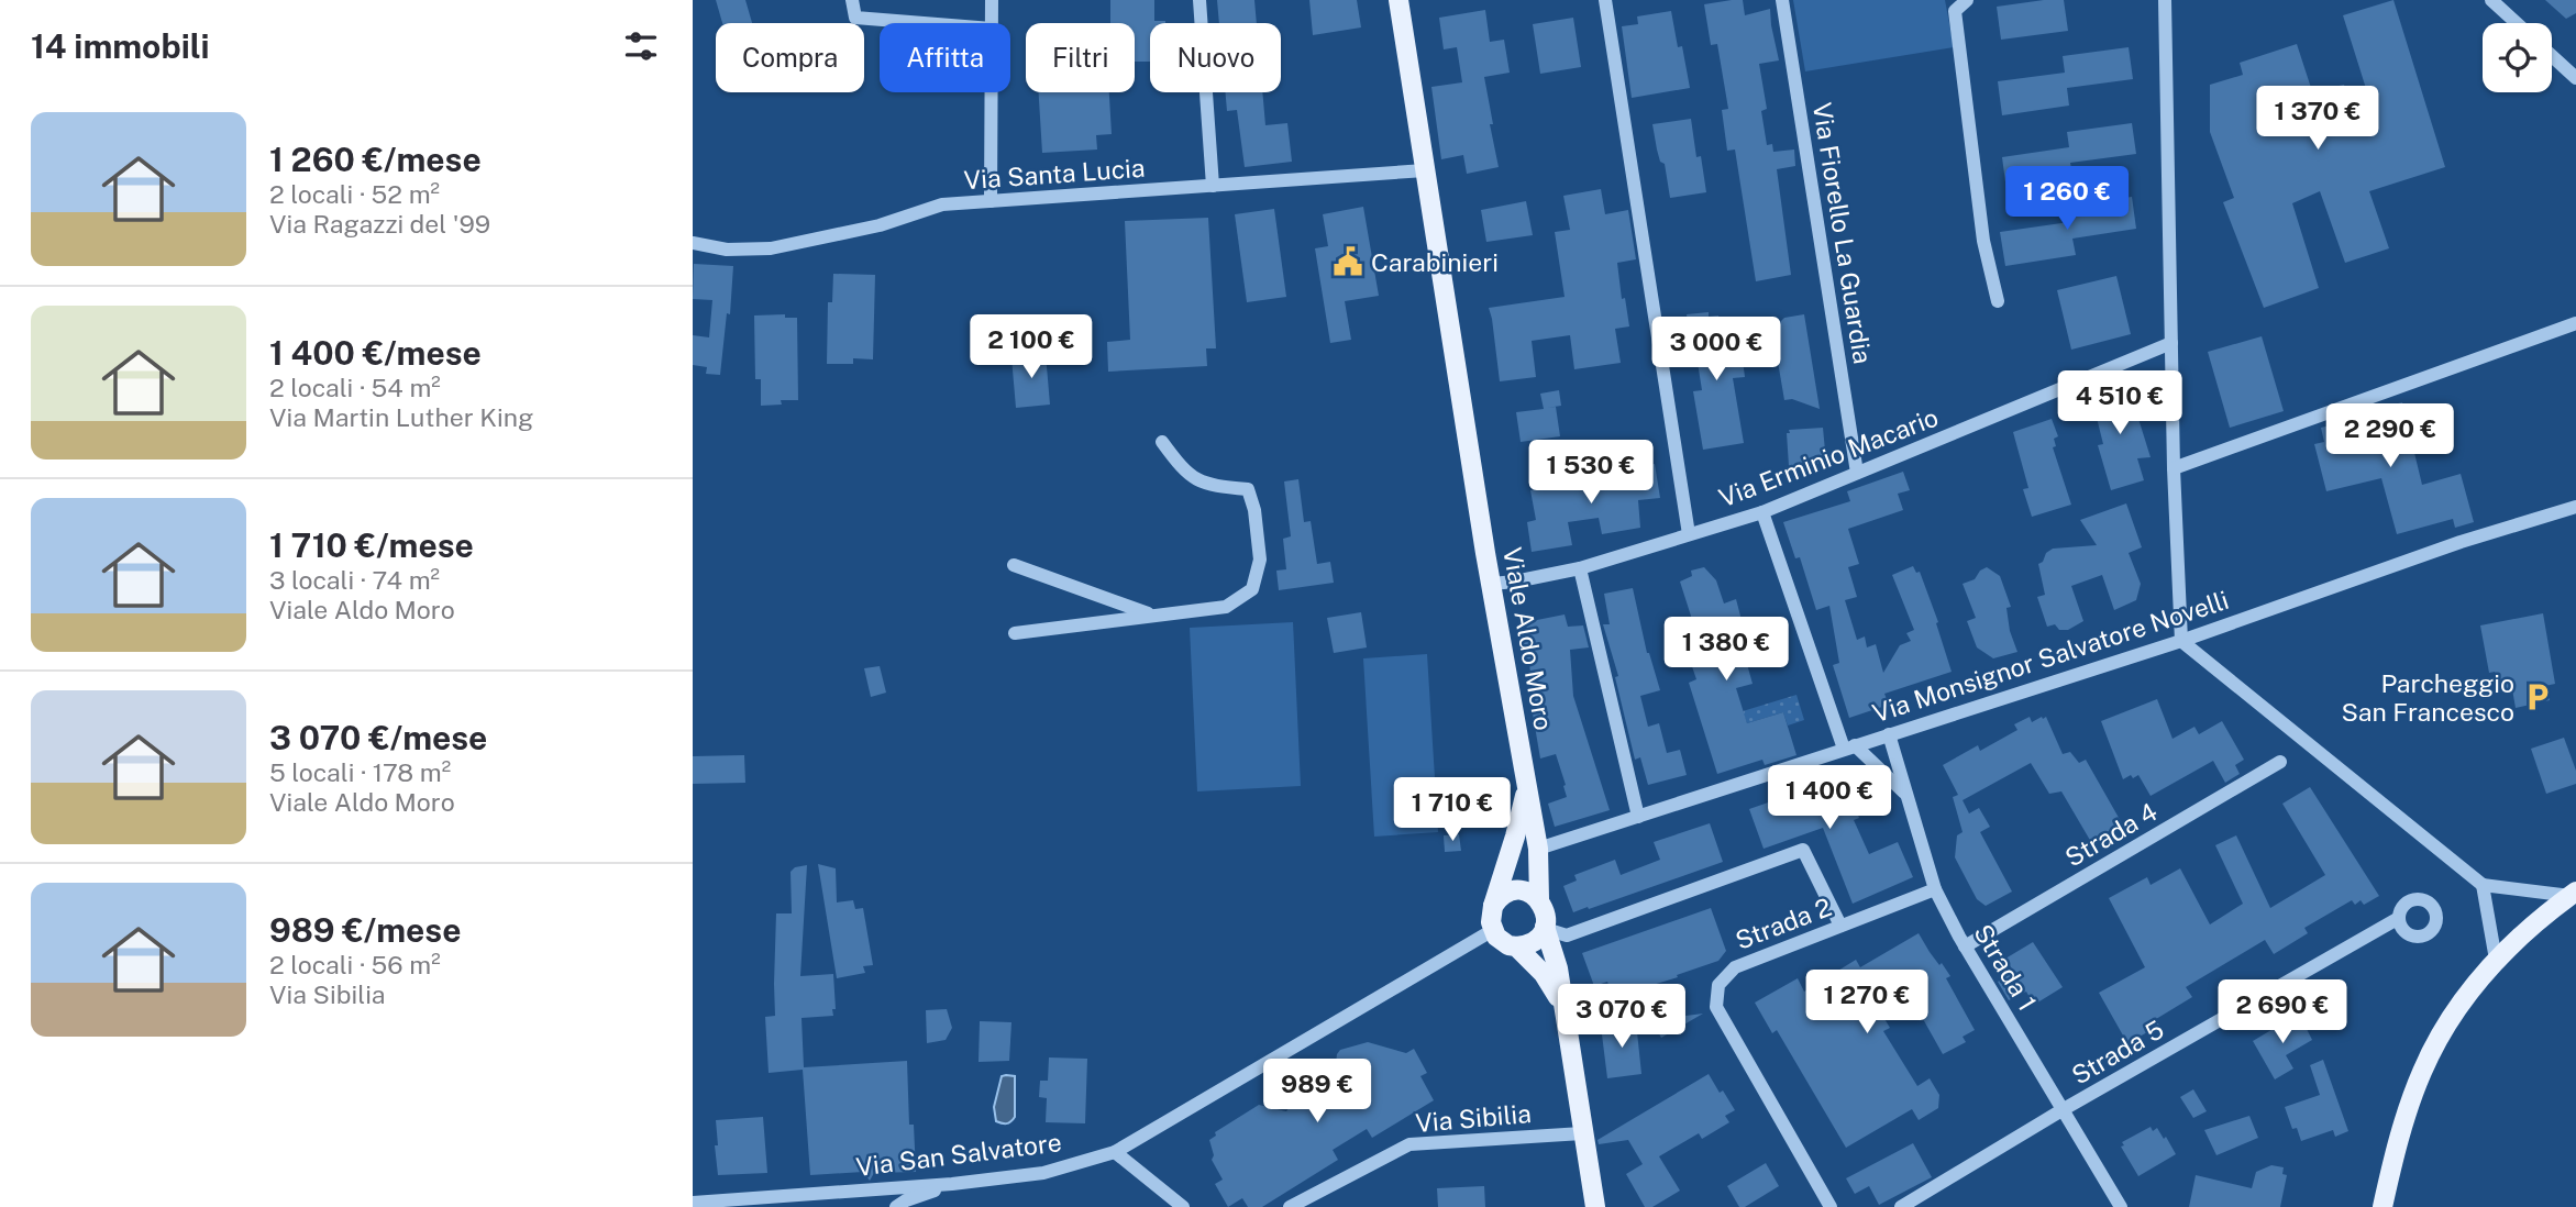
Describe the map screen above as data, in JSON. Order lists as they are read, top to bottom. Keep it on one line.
{"streets":{"main road":["Viale Aldo Moro"],"street":["Via Santa Lucia","Via Fiorello La Guardia","Via Erminio Macario","Via Monsignor Salvatore Novelli","Strada 4","Strada 2","Strada 1","Strada 5","Via Sibilia","Via San Salvatore"]},"crossings":[["Via Santa Lucia","Viale Aldo Moro"],["Via Fiorello La Guardia","Via Erminio Macario"],["Via Erminio Macario","Viale Aldo Moro"],["Viale Aldo Moro","Via Monsignor Salvatore Novelli"],["Viale Aldo Moro","Via Sibilia"],["Viale Aldo Moro","Via San Salvatore"],["Via Monsignor Salvatore Novelli","Strada 1"],["Strada 4","Strada 1"],["Strada 2","Strada 1"],["Strada 1","Strada 5"]],"places":{"public building":["Carabinieri"],"parking":["Parcheggio San Francesco"]},"page":{"heading":"14 immobili","chip":["Compra","Affitta","Filtri","Nuovo"],"price":["1 370 €","1 260 €","2 100 €","3 000 €","4 510 €","2 290 €","1 530 €","1 380 €","1 400 €","1 710 €","1 270 €","2 690 €","3 070 €","989 €"],"list":[{"name":"1 260 €/mese","note":"2 locali · 52 m² · Via Ragazzi del '99"},{"name":"1 400 €/mese","note":"2 locali · 54 m² · Via Martin Luther King"},{"name":"1 710 €/mese","note":"3 locali · 74 m² · Viale Aldo Moro"},{"name":"3 070 €/mese","note":"5 locali · 178 m² · Viale Aldo Moro"},{"name":"989 €/mese","note":"2 locali · 56 m² · Via Sibilia"}]}}
